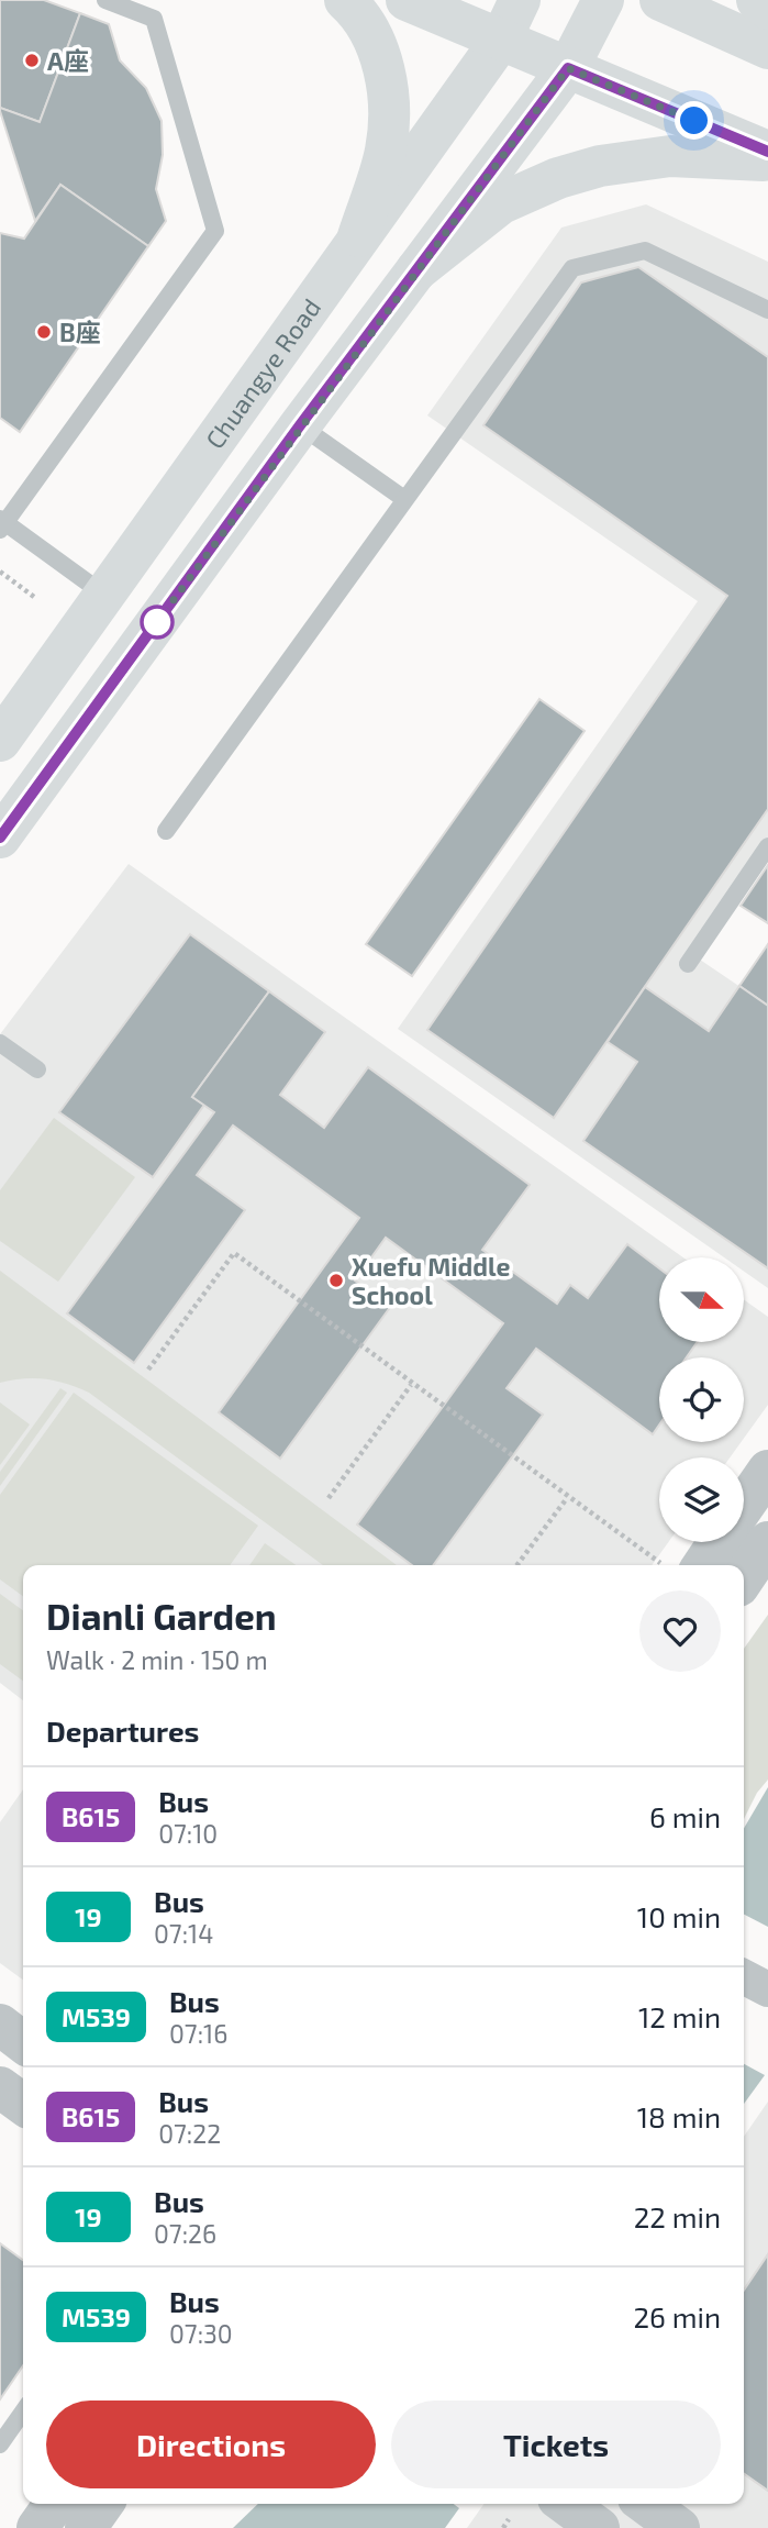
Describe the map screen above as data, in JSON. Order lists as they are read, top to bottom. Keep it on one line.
{"streets":{"main road":["Chuangye Road"]},"places":["A座","B座","Xuefu Middle School"],"lines":["bus line B615"],"north":"right","page":{"heading":[["Dianli Garden","Walk · 2 min · 150 m"],"Departures"],"list":[{"mark":"B615","name":"Bus","note":"07:10","value":"6 min"},{"mark":"19","name":"Bus","note":"07:14","value":"10 min"},{"mark":"M539","name":"Bus","note":"07:16","value":"12 min"},{"mark":"B615","name":"Bus","note":"07:22","value":"18 min"},{"mark":"19","name":"Bus","note":"07:26","value":"22 min"},{"mark":"M539","name":"Bus","note":"07:30","value":"26 min"}],"buttons":["Directions","Tickets"]}}
